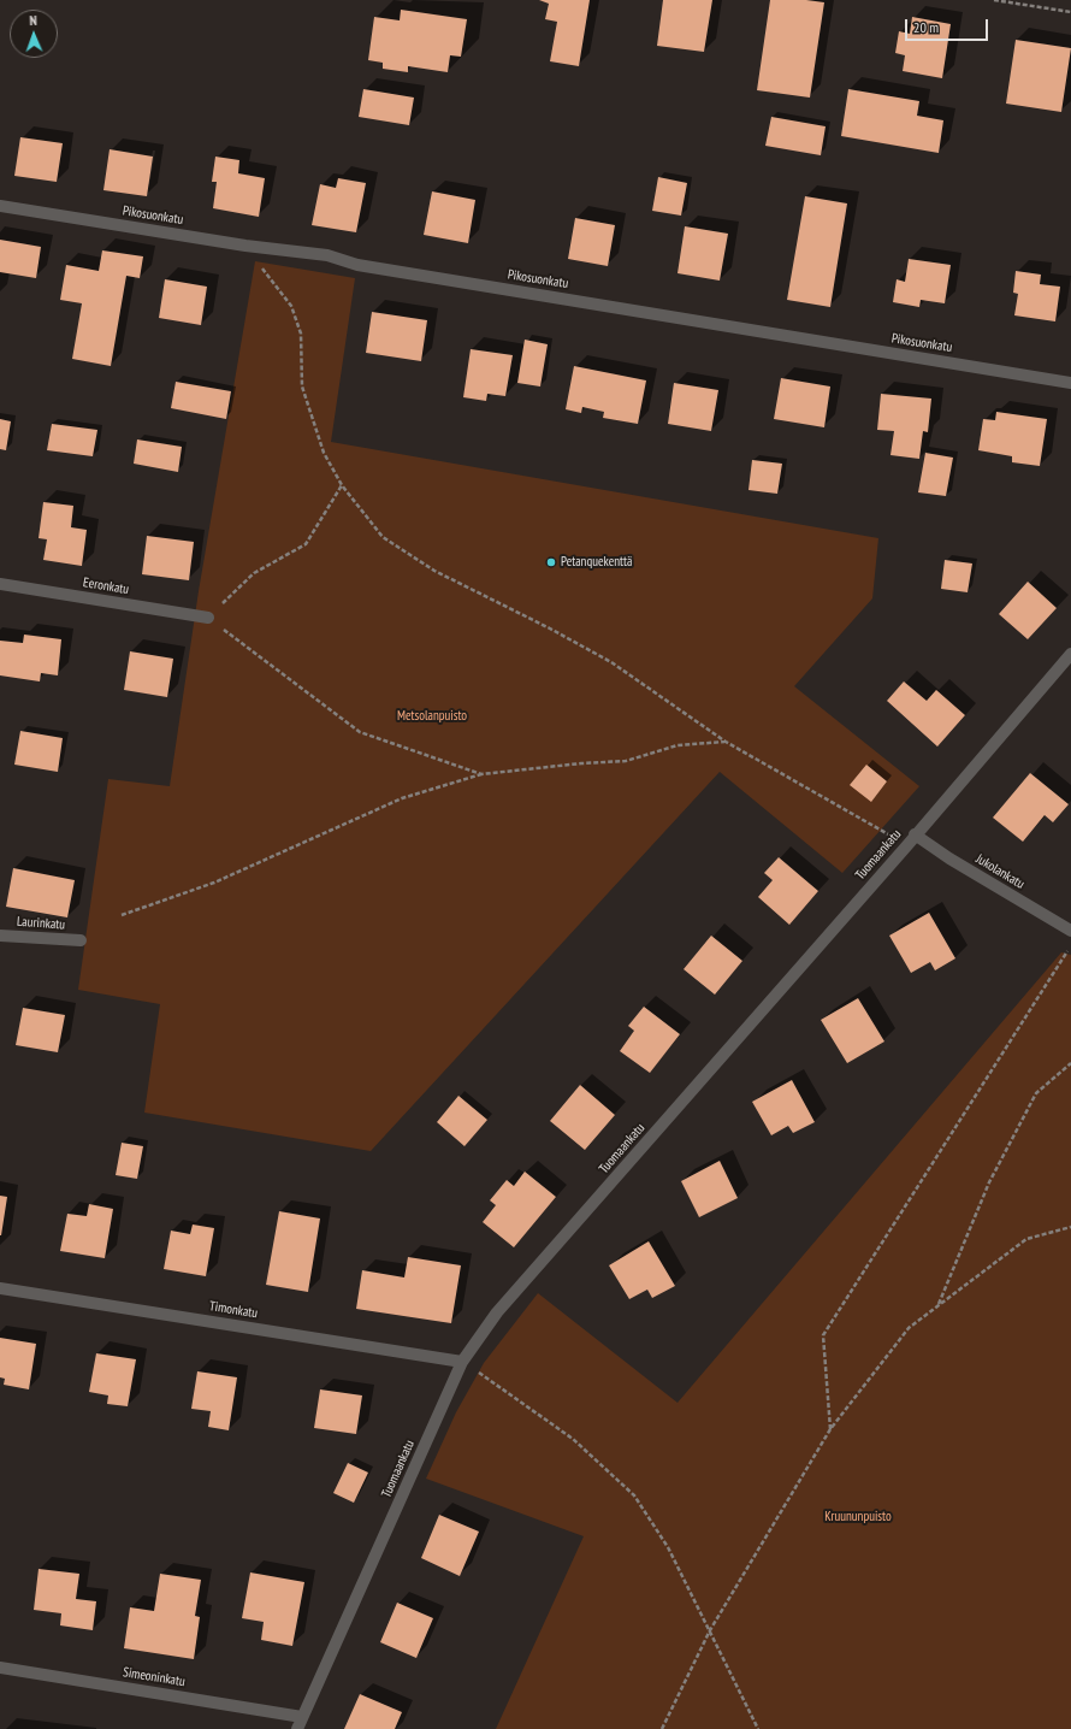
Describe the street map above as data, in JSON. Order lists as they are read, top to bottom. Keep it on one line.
{"streets":{"street":["Pikosuonkatu","Eeronkatu","Tuomaankatu","Jukolankatu","Laurinkatu","Timonkatu","Simeoninkatu"]},"crossings":[["Tuomaankatu","Jukolankatu"],["Tuomaankatu","Timonkatu"],["Tuomaankatu","Simeoninkatu"]],"parks":["Metsolanpuisto","Kruununpuisto"],"places":["Petanquekenttä"],"scale_bar":"20 m","north":"top"}
